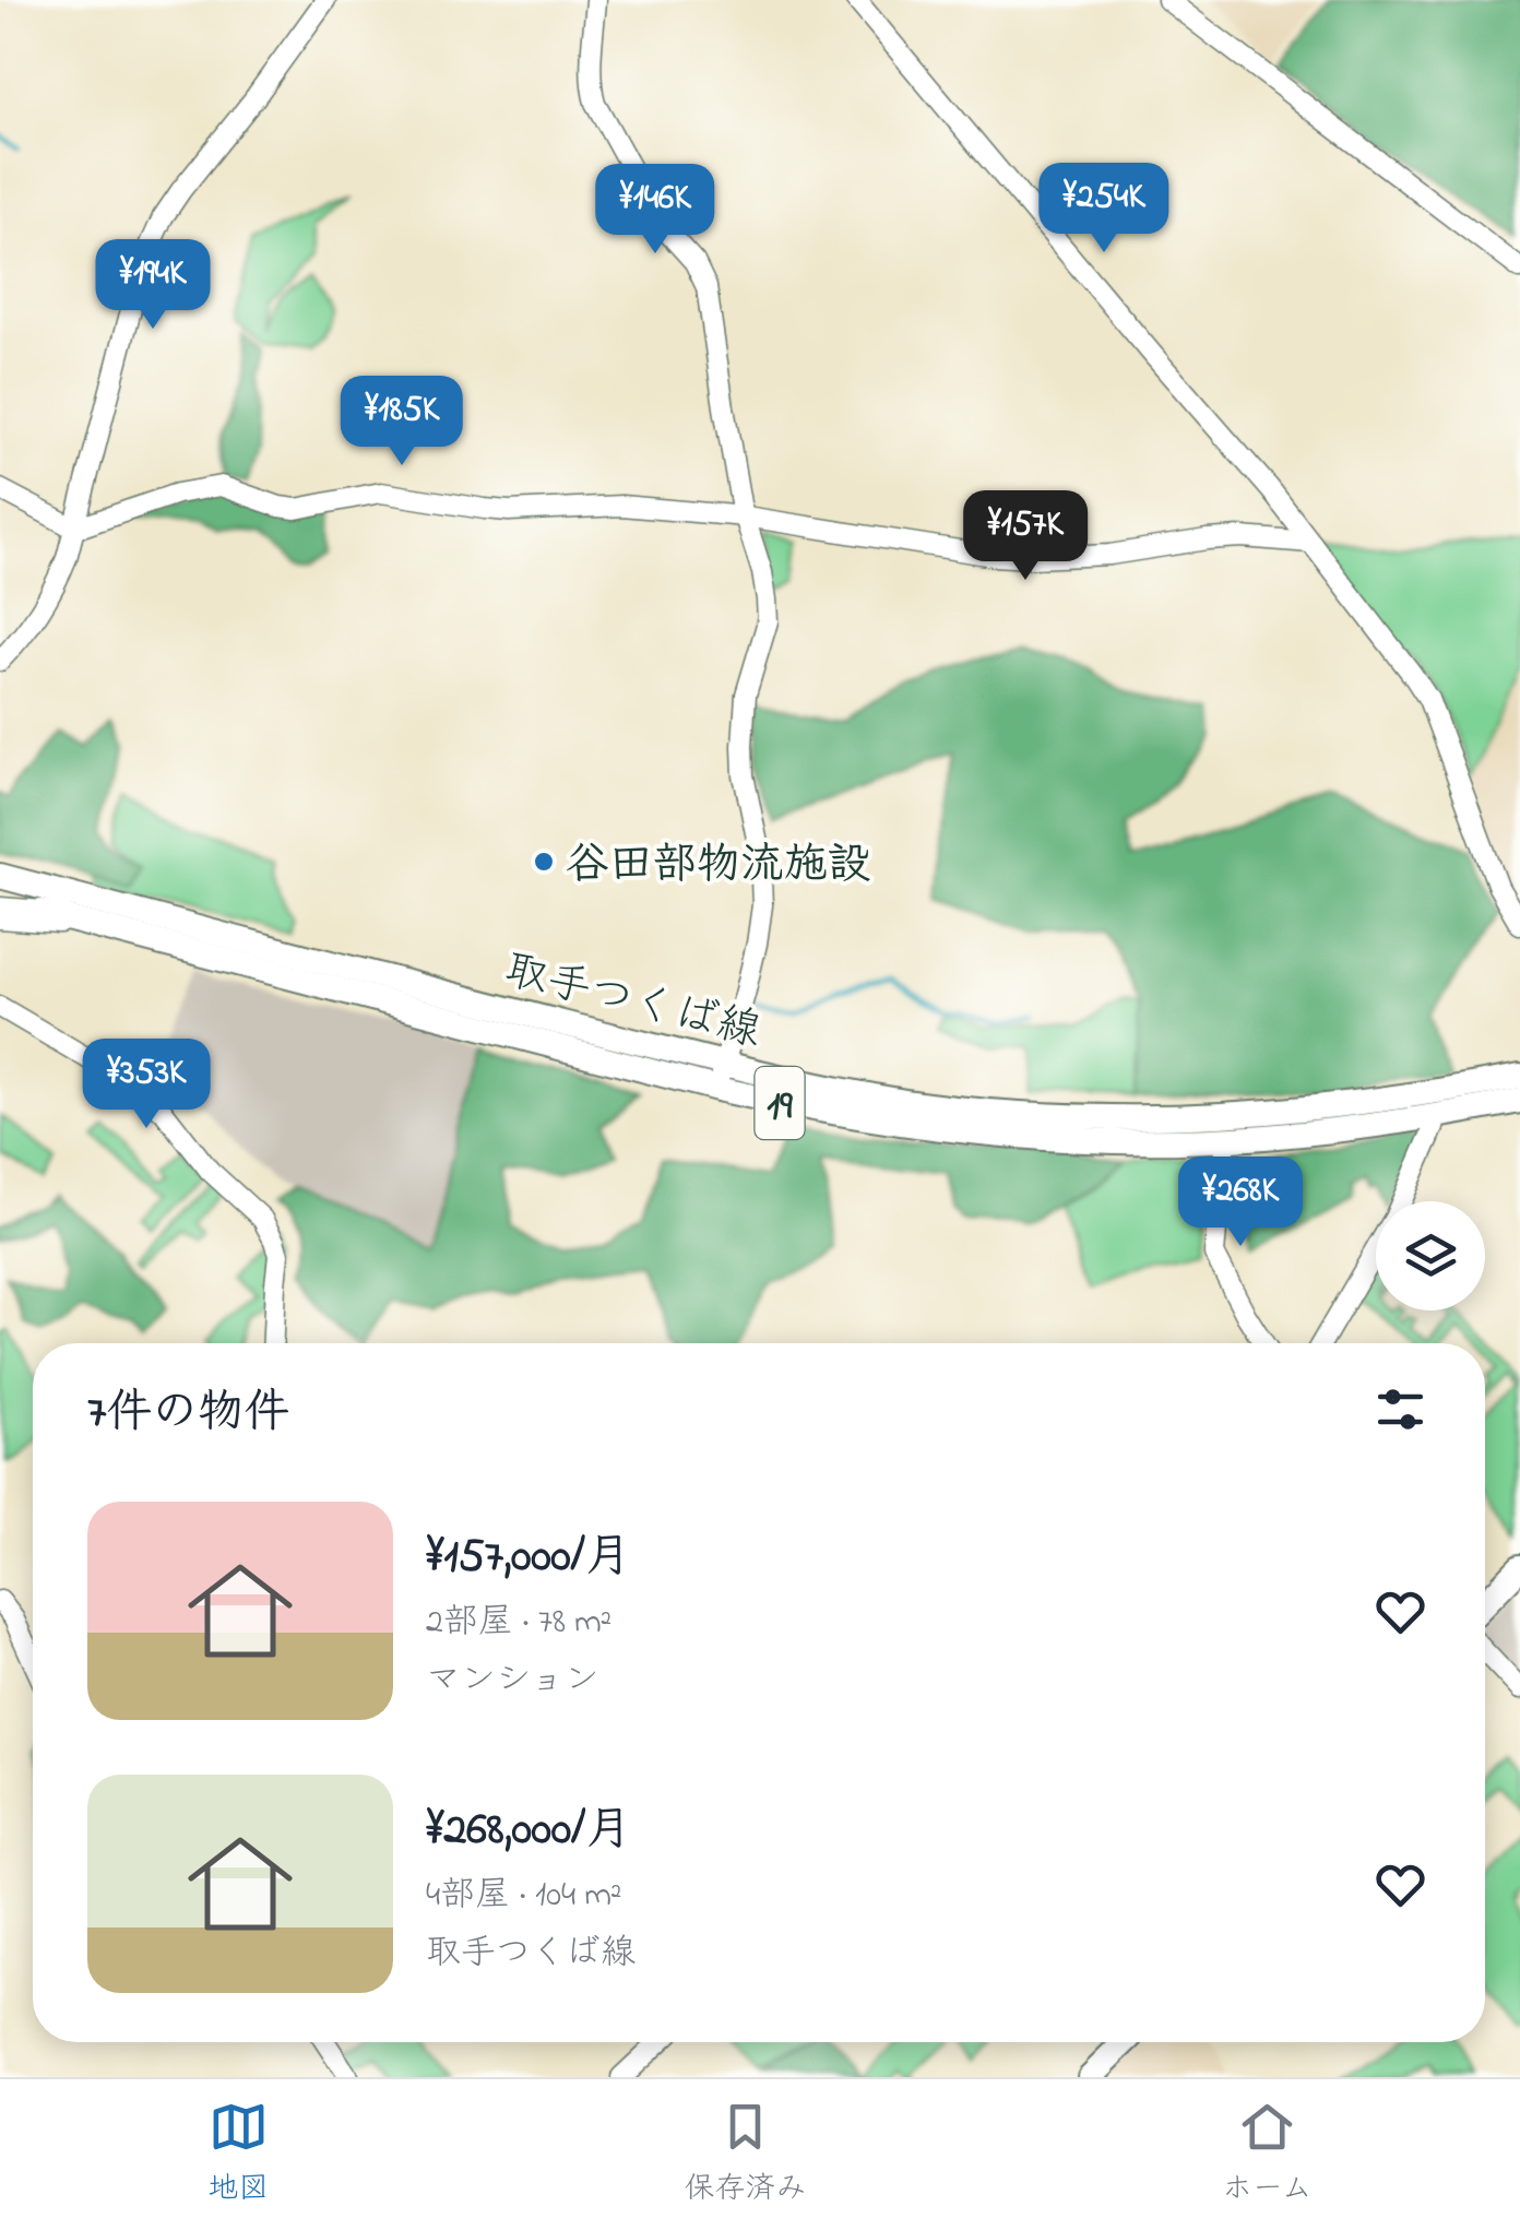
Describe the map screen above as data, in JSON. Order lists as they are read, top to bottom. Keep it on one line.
{"streets":{"main road":["取手つくば線","19"]},"places":["谷田部物流施設"],"page":{"price":["¥254K","¥146K","¥194K","¥185K","¥157K","¥353K","¥268K"],"heading":"7件の物件","list":[{"name":"¥157,000/月","note":"2部屋 · 78 m² · マンション"},{"name":"¥268,000/月","note":"4部屋 · 104 m² · 取手つくば線"}],"tabs":["地図","保存済み","ホーム"]}}
